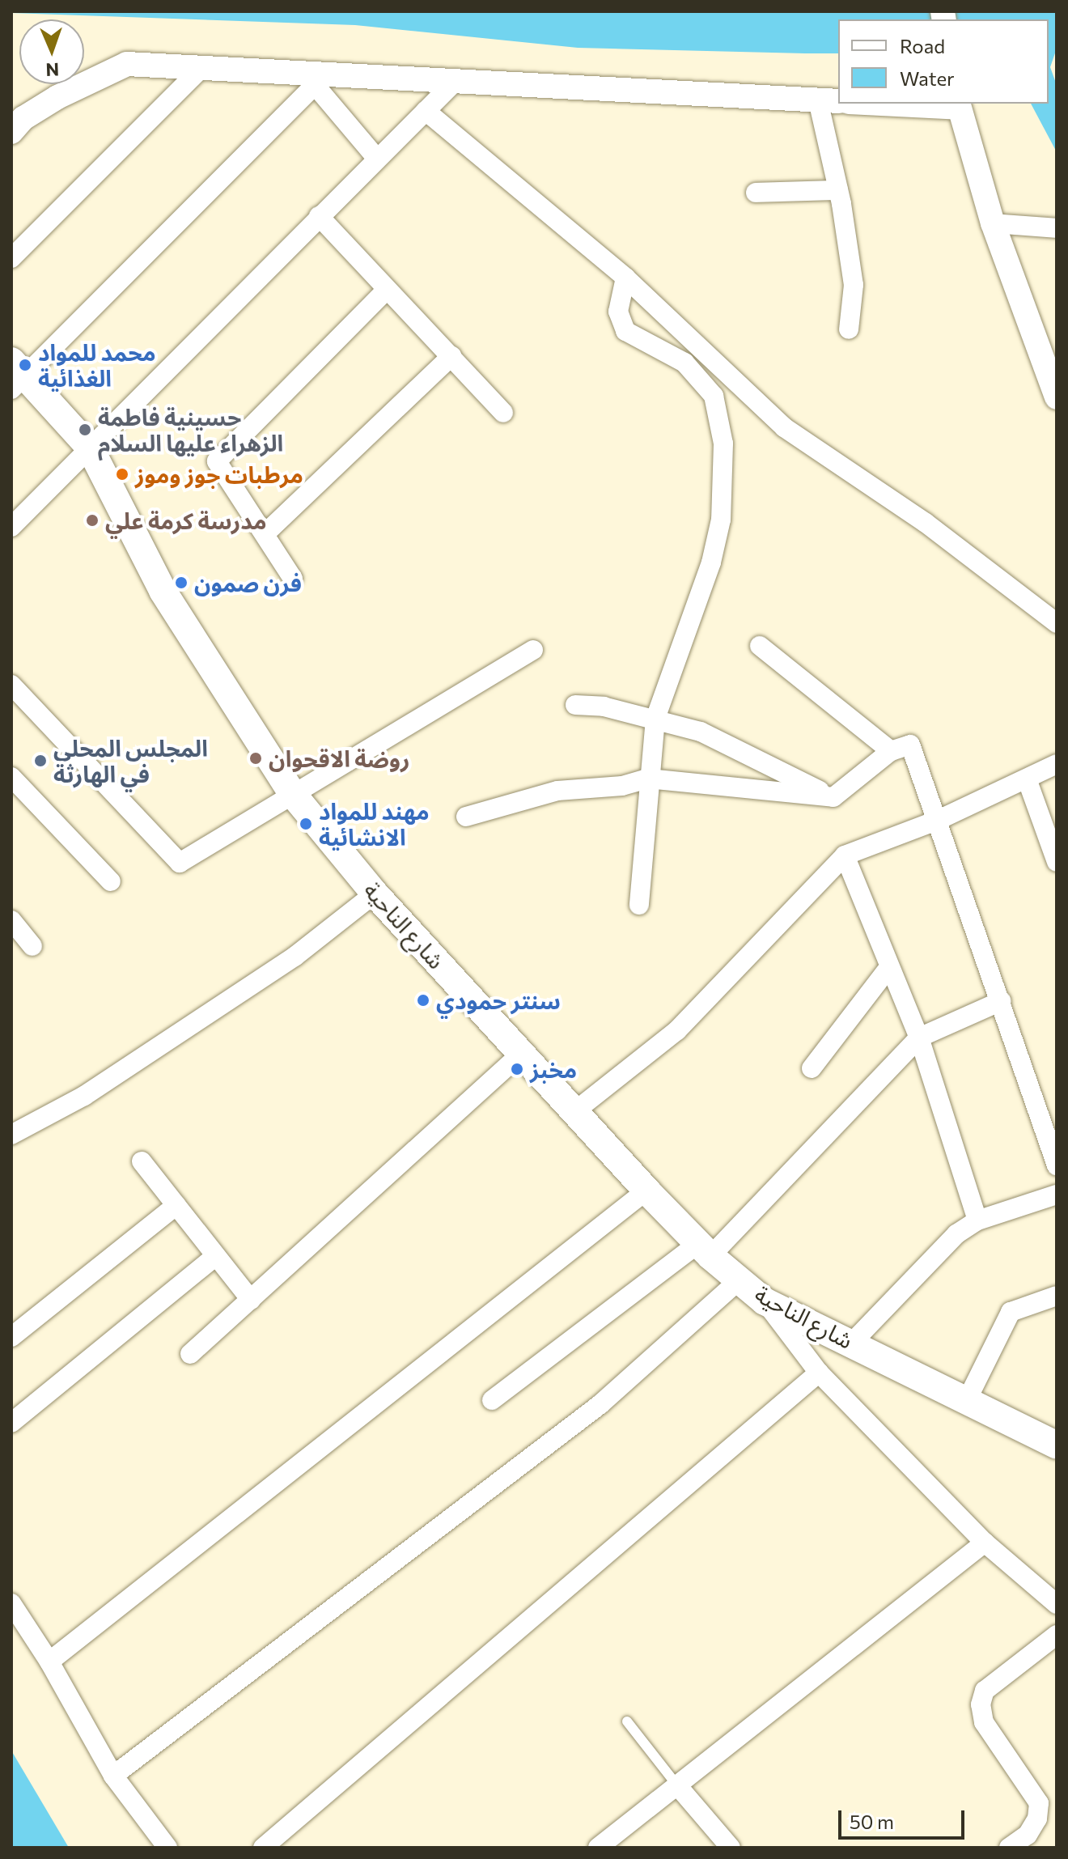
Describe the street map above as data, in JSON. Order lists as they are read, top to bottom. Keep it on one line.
{"streets":{"main road":["شارع الناحية"]},"places":["محمد للمواد الغذائية","حسينية فاطمة الزهراء عليها السلام","مرطبات جوز وموز","مدرسة كرمة علي","فرن صمون","روضة الاقحوان","المجلس المحلي في الهارثة","مهند للمواد الانشائية","سنتر حمودي","مخبز"],"legend":["Road","Water"],"scale_bar":"50 m","north":"bottom"}
